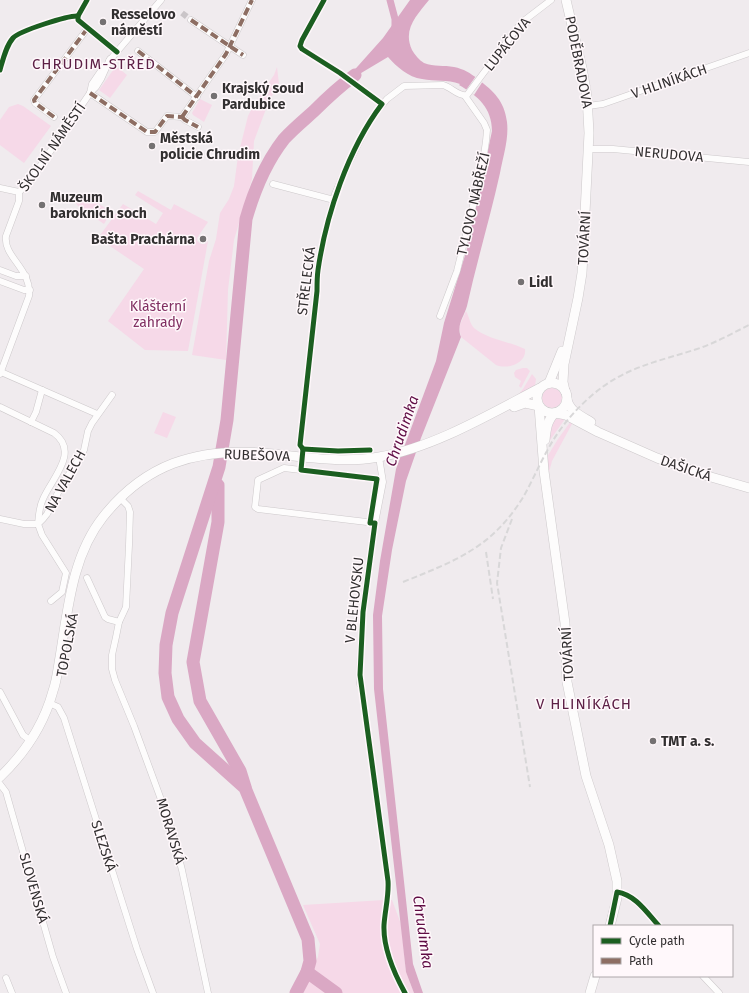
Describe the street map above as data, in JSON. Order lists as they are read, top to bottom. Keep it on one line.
{"streets":{"street":["LUPÁČOVA","PODĚBRADOVA","V HLINÍKÁCH","ŠKOLNÍ NÁMĚSTÍ","NERUDOVA","TYLOVO NÁBŘEŽÍ","TOVÁRNÍ","STŘELECKÁ","RUBEŠOVA","DAŠICKÁ","NA VALECH","V BLEHOVSKU","TOPOLSKÁ","MORAVSKÁ","SLEZSKÁ","SLOVENSKÁ"]},"crossings":[["LUPÁČOVA","TYLOVO NÁBŘEŽÍ"],["PODĚBRADOVA","V HLINÍKÁCH"],["PODĚBRADOVA","NERUDOVA"],["PODĚBRADOVA","TOVÁRNÍ"],["NERUDOVA","TOVÁRNÍ"],["TYLOVO NÁBŘEŽÍ","STŘELECKÁ"],["TOVÁRNÍ","RUBEŠOVA"],["TOVÁRNÍ","DAŠICKÁ"],["RUBEŠOVA","DAŠICKÁ"],["RUBEŠOVA","V BLEHOVSKU"],["RUBEŠOVA","TOPOLSKÁ"],["TOPOLSKÁ","SLEZSKÁ"],["TOPOLSKÁ","SLOVENSKÁ"]],"districts":["CHRUDIM-STŘED","V HLINÍKÁCH"],"water":["Chrudimka"],"parks":["Klášterní zahrady"],"places":["Resselovo náměstí","Krajský soud Pardubice","Městská policie Chrudim","Muzeum barokních soch","Bašta Prachárna","Lidl","TMT a. s."],"legend":["Cycle path","Path"]}
